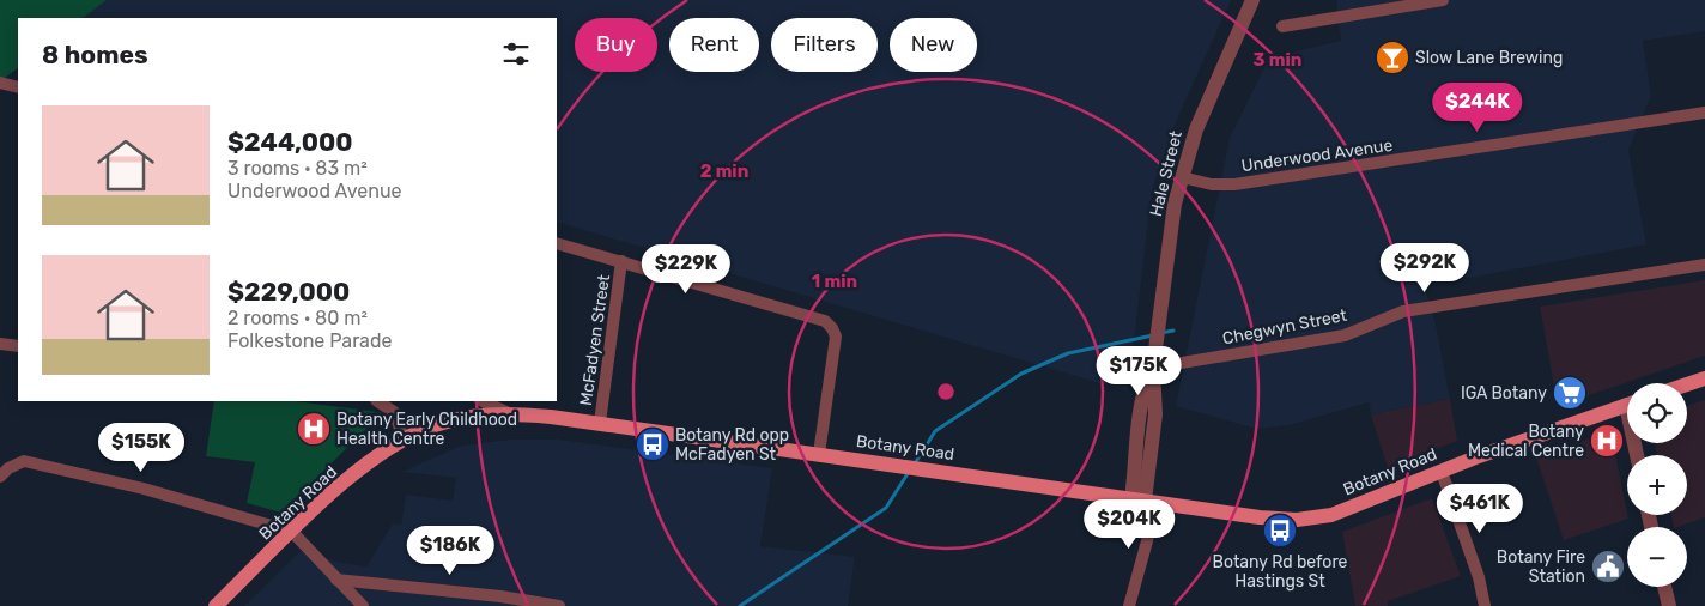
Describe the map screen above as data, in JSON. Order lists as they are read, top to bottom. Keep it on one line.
{"streets":{"main road":["Botany Road"],"street":["Underwood Avenue","Hale Street","Chegwyn Street","McFadyen Street"]},"crossings":[["Underwood Avenue","Hale Street"],["Hale Street","Chegwyn Street"],["Hale Street","Botany Road"],["McFadyen Street","Botany Road"]],"places":{"bar":["Slow Lane Brewing"],"supermarket":["IGA Botany"],"hospital":["Botany Early Childhood Health Centre","Botany Medical Centre"],"bus stop":["Botany Rd opp McFadyen St","Botany Rd before Hastings St"],"public building":["Botany Fire Station"]},"page":{"chip":["Buy","Rent","Filters","New"],"heading":"8 homes","price":["$244K","$292K","$229K","$175K","$155K","$461K","$204K","$186K"],"list":[{"name":"$244,000","note":"3 rooms · 83 m² · Underwood Avenue"},{"name":"$229,000","note":"2 rooms · 80 m² · Folkestone Parade"}],"map_buttons":["+","−"]},"rings":["3 min","2 min","1 min"]}
